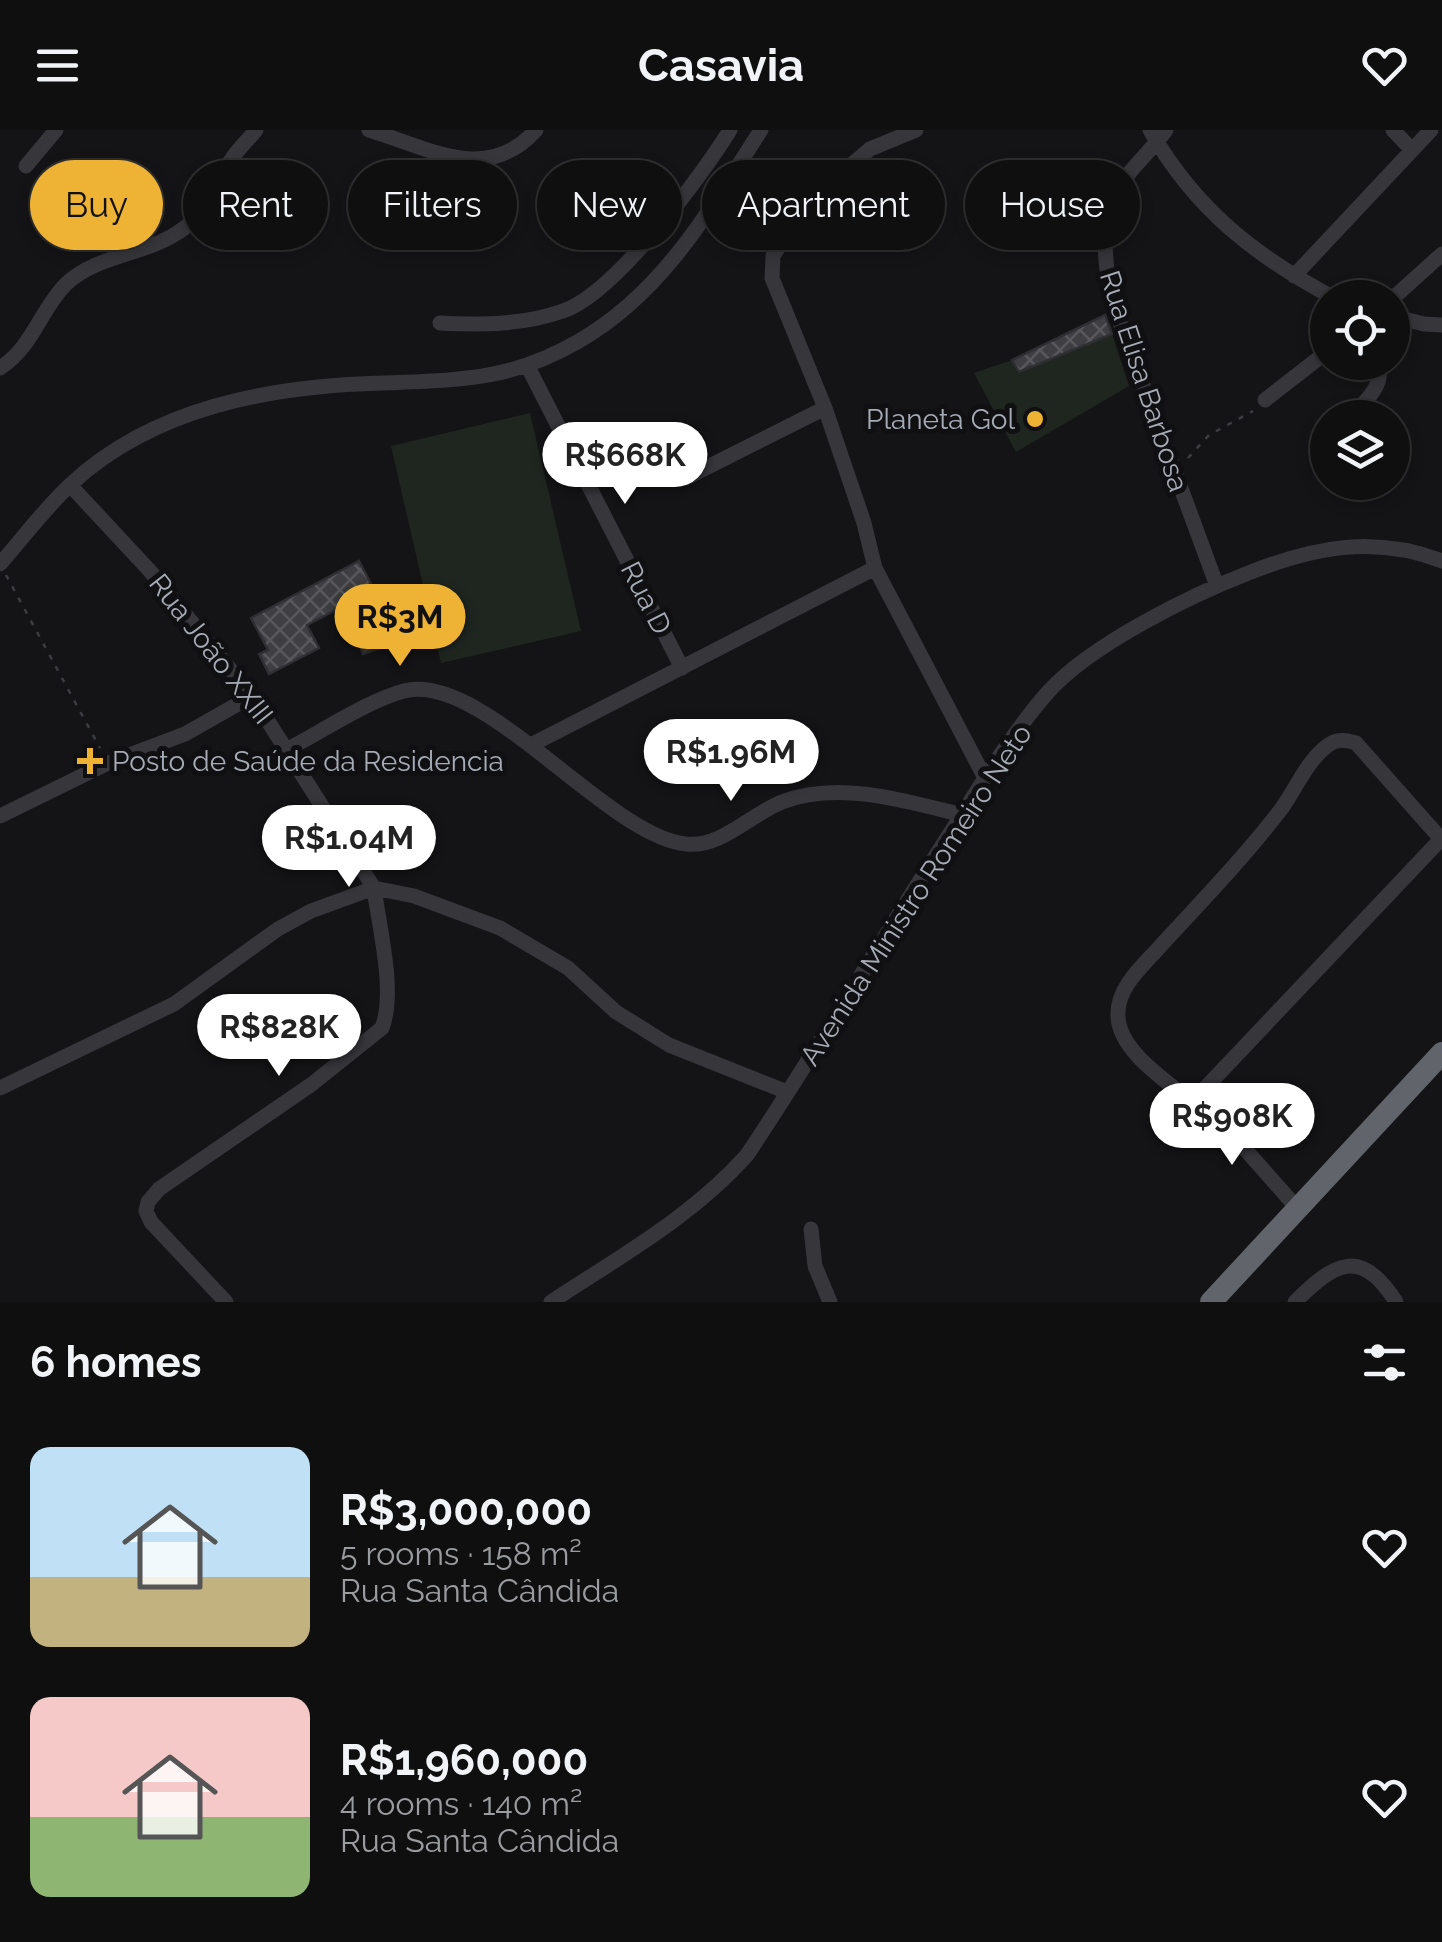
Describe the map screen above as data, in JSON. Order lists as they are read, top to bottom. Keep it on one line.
{"streets":{"street":["Rua Elisa Barbosa","Rua D","Rua João XXIII","Avenida Ministro Romeiro Neto"]},"crossings":[["Rua Elisa Barbosa","Avenida Ministro Romeiro Neto"]],"places":{"other":["Planeta Gol"],"health":["Posto de Saúde da Residencia"]},"page":{"header":"Casavia","chip":["Buy","Rent","Filters","New","Apartment","House"],"price":["R$668K","R$3M","R$1.96M","R$1.04M","R$828K","R$908K"],"heading":"6 homes","list":[{"name":"R$3,000,000","note":"5 rooms · 158 m² · Rua Santa Cândida"},{"name":"R$1,960,000","note":"4 rooms · 140 m² · Rua Santa Cândida"}]}}
